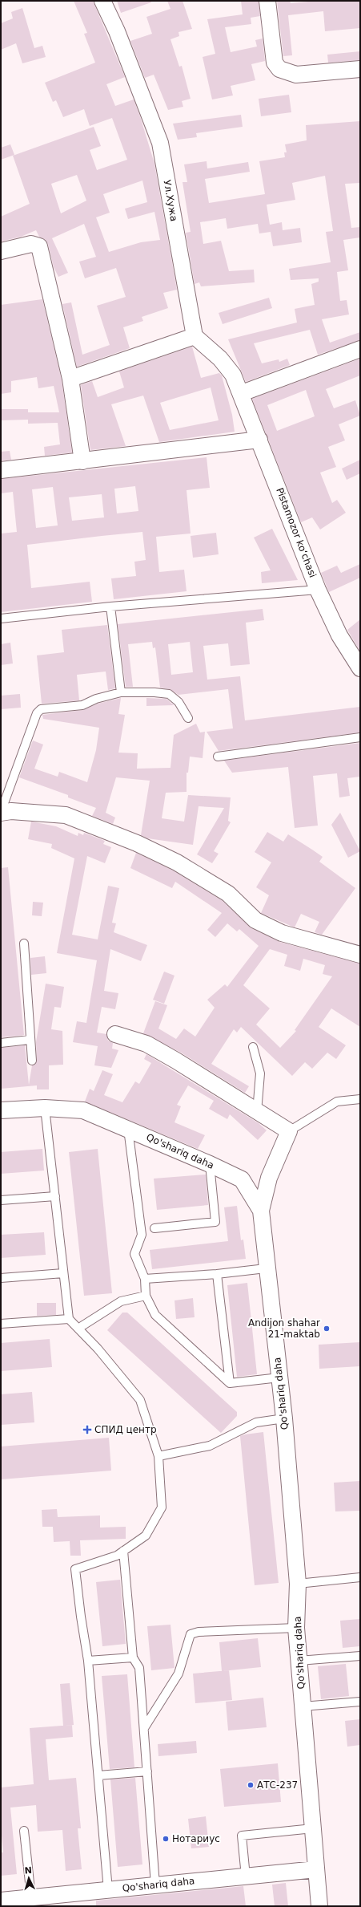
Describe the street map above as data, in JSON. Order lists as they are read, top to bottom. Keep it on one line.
{"streets":{"street":["Ул.Хужа","Pistamozor koʻchasi","Qo'shariq daha"]},"places":{"other":["Andijon shahar 21-maktab","АТС-237","Нотариус"],"health":["СПИД центр"]},"north":"top"}
